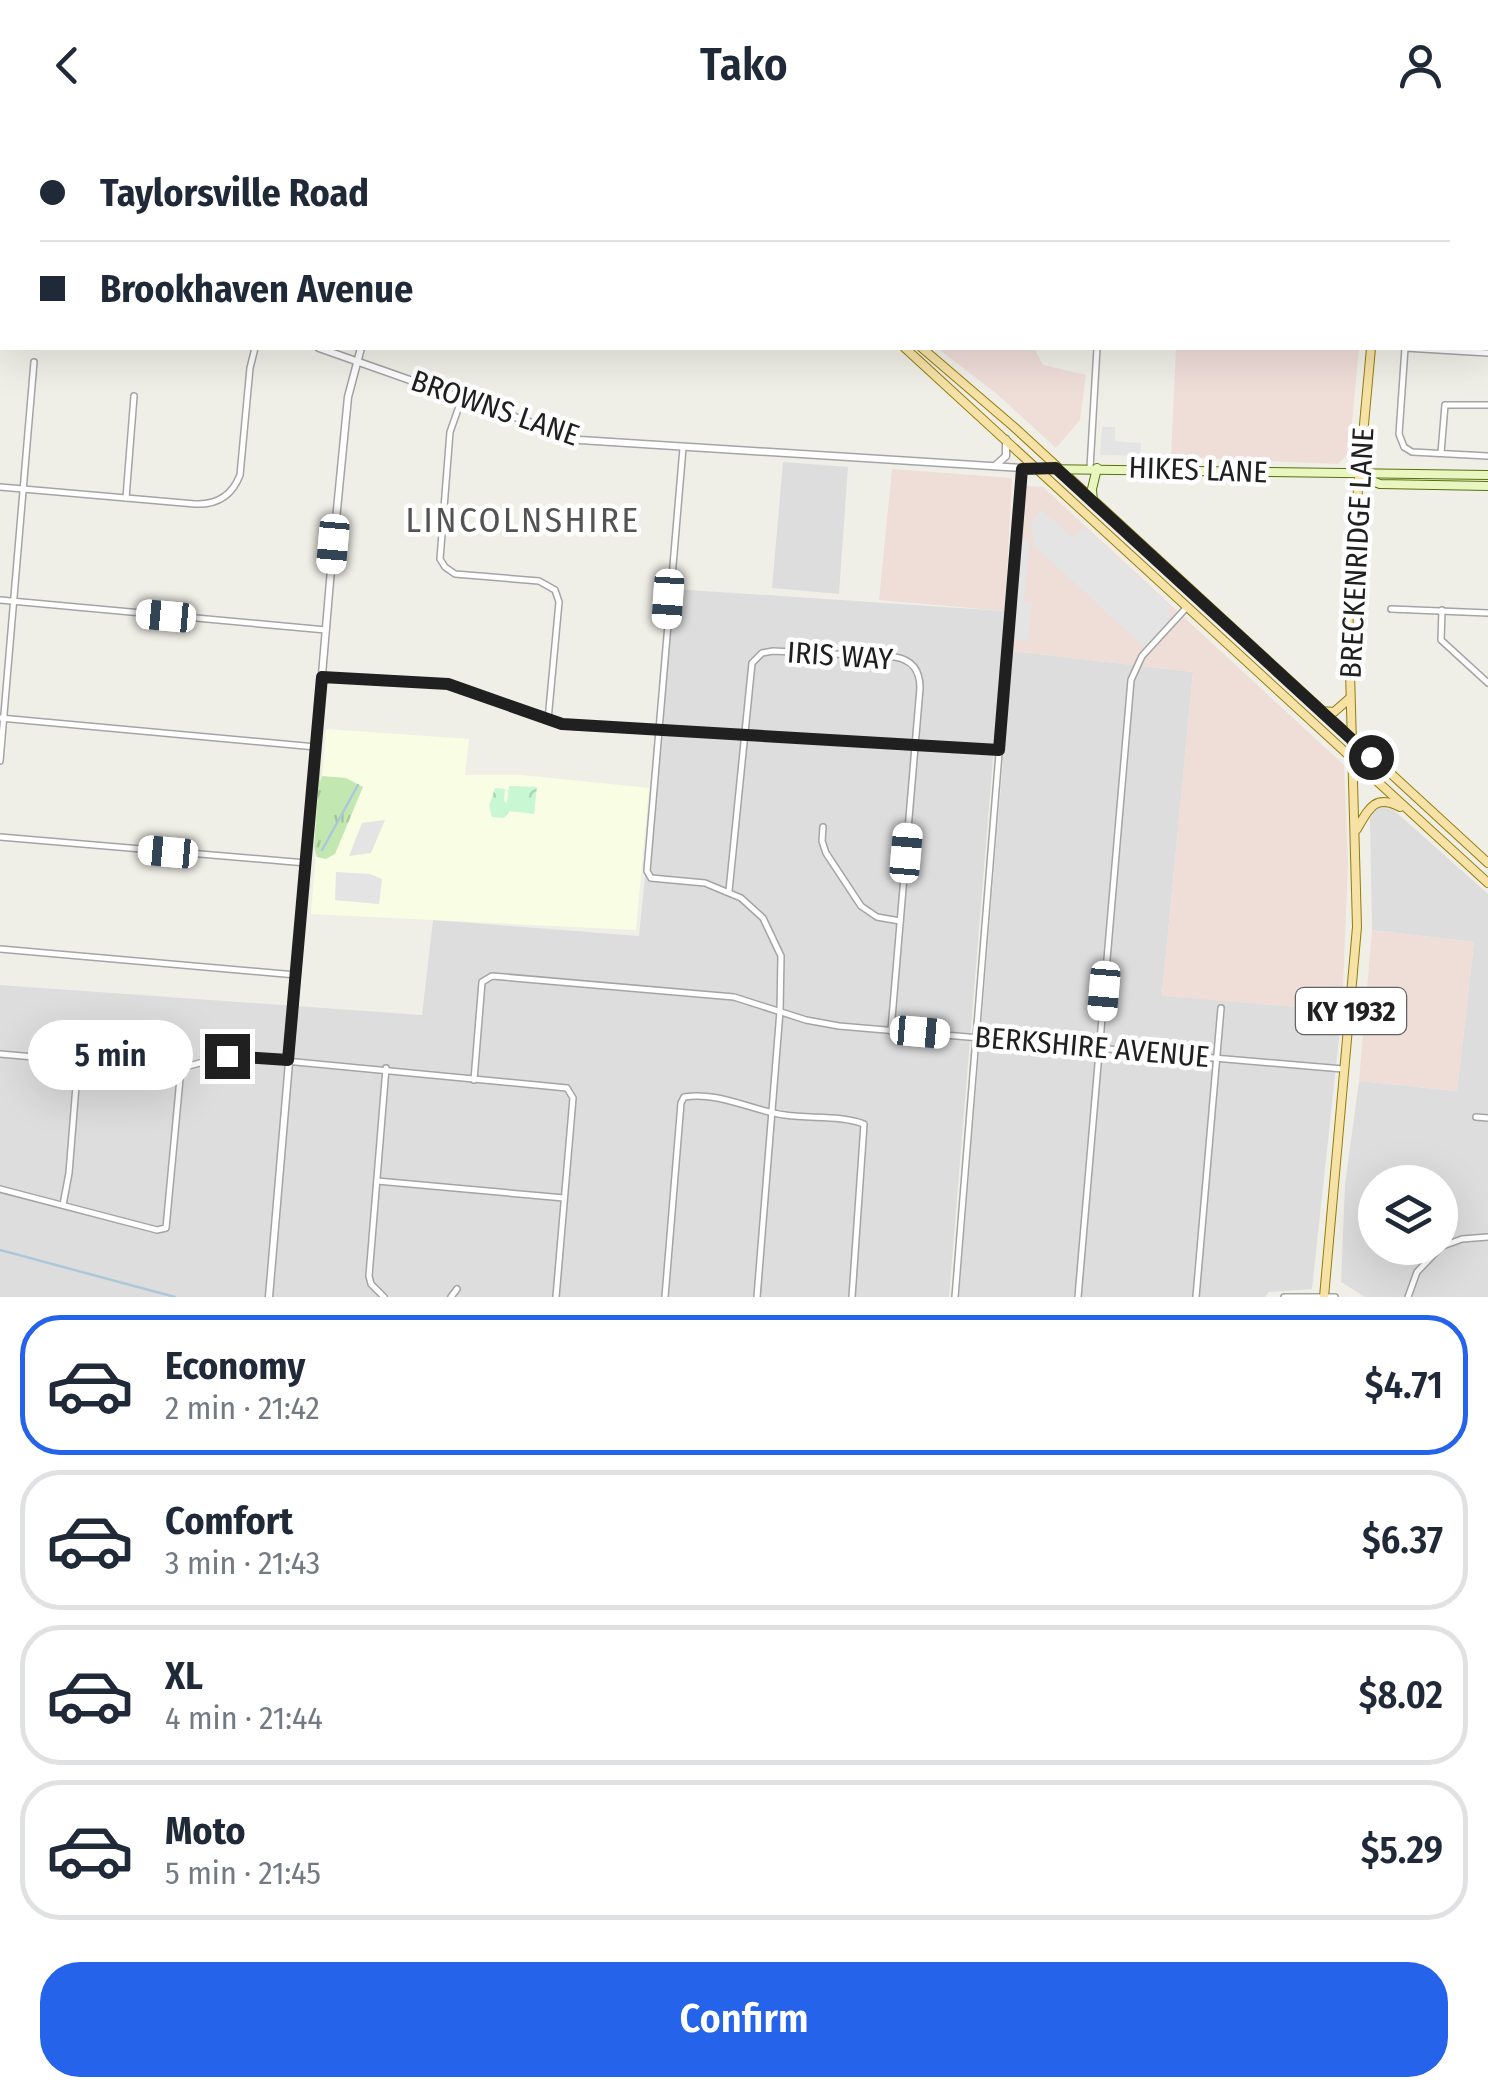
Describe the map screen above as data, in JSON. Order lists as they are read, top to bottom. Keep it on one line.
{"streets":{"main road":["HIKES LANE","BRECKENRIDGE LANE","KY 1932"],"street":["BROWNS LANE","IRIS WAY","BERKSHIRE AVENUE"]},"crossings":[["BROWNS LANE","HIKES LANE"],["HIKES LANE","BRECKENRIDGE LANE"],["BRECKENRIDGE LANE","BERKSHIRE AVENUE"],["IRIS WAY","BERKSHIRE AVENUE"]],"districts":["LINCOLNSHIRE"],"page":{"header":"Tako","banner":["Taylorsville Road","Brookhaven Avenue"],"bubble":"5 min","list":[{"name":"Economy","note":"2 min · 21:42","value":"$4.71"},{"name":"Comfort","note":"3 min · 21:43","value":"$6.37"},{"name":"XL","note":"4 min · 21:44","value":"$8.02"},{"name":"Moto","note":"5 min · 21:45","value":"$5.29"}],"buttons":"Confirm"}}
